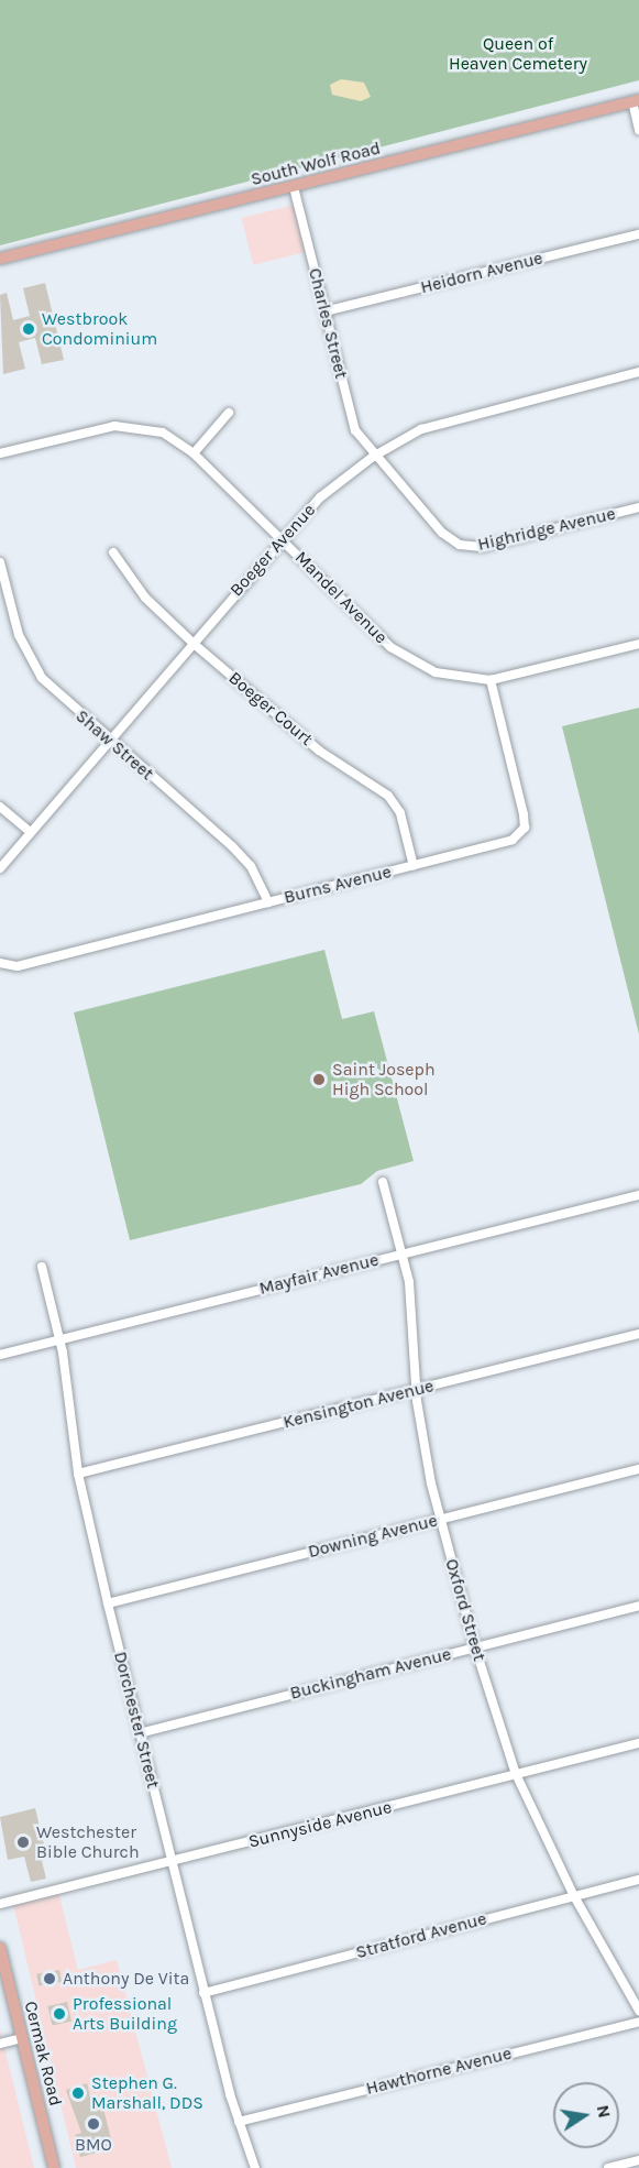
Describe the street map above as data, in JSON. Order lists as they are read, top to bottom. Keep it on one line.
{"streets":{"main road":["South Wolf Road","Cermak Road"],"street":["Heidorn Avenue","Charles Street","Highridge Avenue","Boeger Avenue","Mandel Avenue","Boeger Court","Shaw Street","Burns Avenue","Mayfair Avenue","Kensington Avenue","Downing Avenue","Oxford Street","Buckingham Avenue","Dorchester Street","Sunnyside Avenue","Stratford Avenue","Hawthorne Avenue"]},"crossings":[["South Wolf Road","Charles Street"],["Heidorn Avenue","Charles Street"],["Charles Street","Highridge Avenue"],["Charles Street","Boeger Avenue"],["Highridge Avenue","Boeger Avenue"],["Boeger Avenue","Mandel Avenue"],["Boeger Avenue","Boeger Court"],["Boeger Avenue","Shaw Street"],["Mandel Avenue","Burns Avenue"],["Boeger Court","Burns Avenue"],["Shaw Street","Burns Avenue"],["Mayfair Avenue","Oxford Street"],["Mayfair Avenue","Dorchester Street"],["Kensington Avenue","Oxford Street"],["Kensington Avenue","Dorchester Street"],["Downing Avenue","Oxford Street"],["Downing Avenue","Dorchester Street"],["Oxford Street","Buckingham Avenue"],["Oxford Street","Sunnyside Avenue"],["Oxford Street","Stratford Avenue"],["Buckingham Avenue","Dorchester Street"],["Dorchester Street","Sunnyside Avenue"],["Dorchester Street","Stratford Avenue"],["Dorchester Street","Hawthorne Avenue"]],"parks":["Queen of Heaven Cemetery"],"places":["Westbrook Condominium","Saint Joseph High School","Westchester Bible Church","Anthony De Vita","Professional Arts Building","Stephen G. Marshall, DDS","BMO"],"north":"right"}
